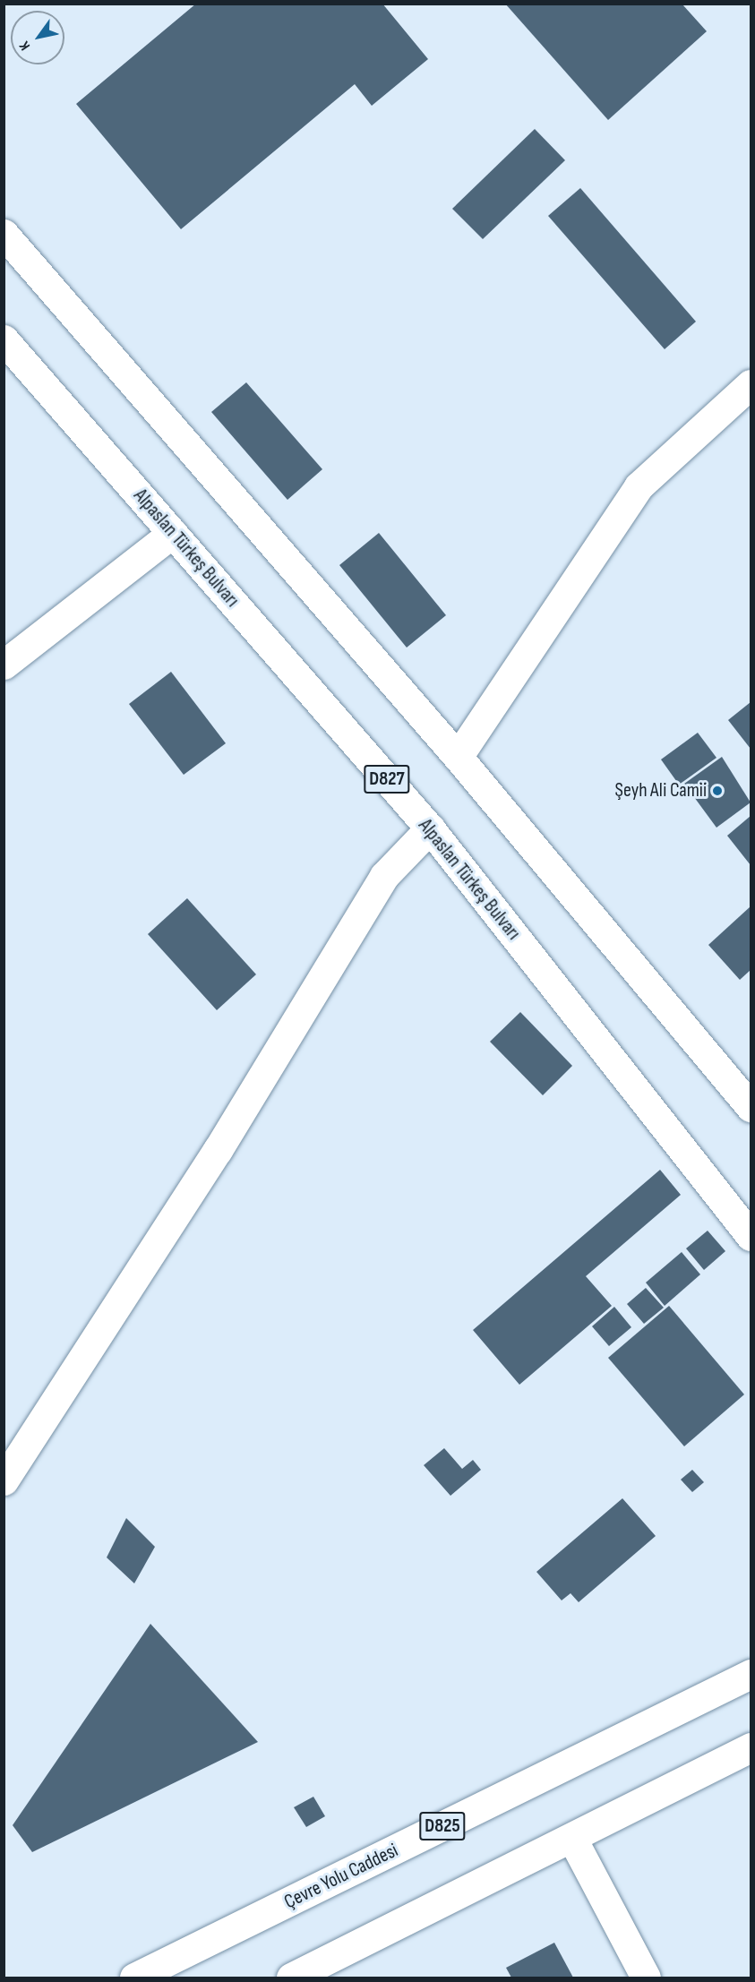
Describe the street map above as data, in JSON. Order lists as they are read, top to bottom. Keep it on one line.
{"streets":{"main road":["Alpaslan Türkeş Bulvarı","D827","D825","Çevre Yolu Caddesi"]},"places":["Şeyh Ali Camii"],"north":"bottom left"}
